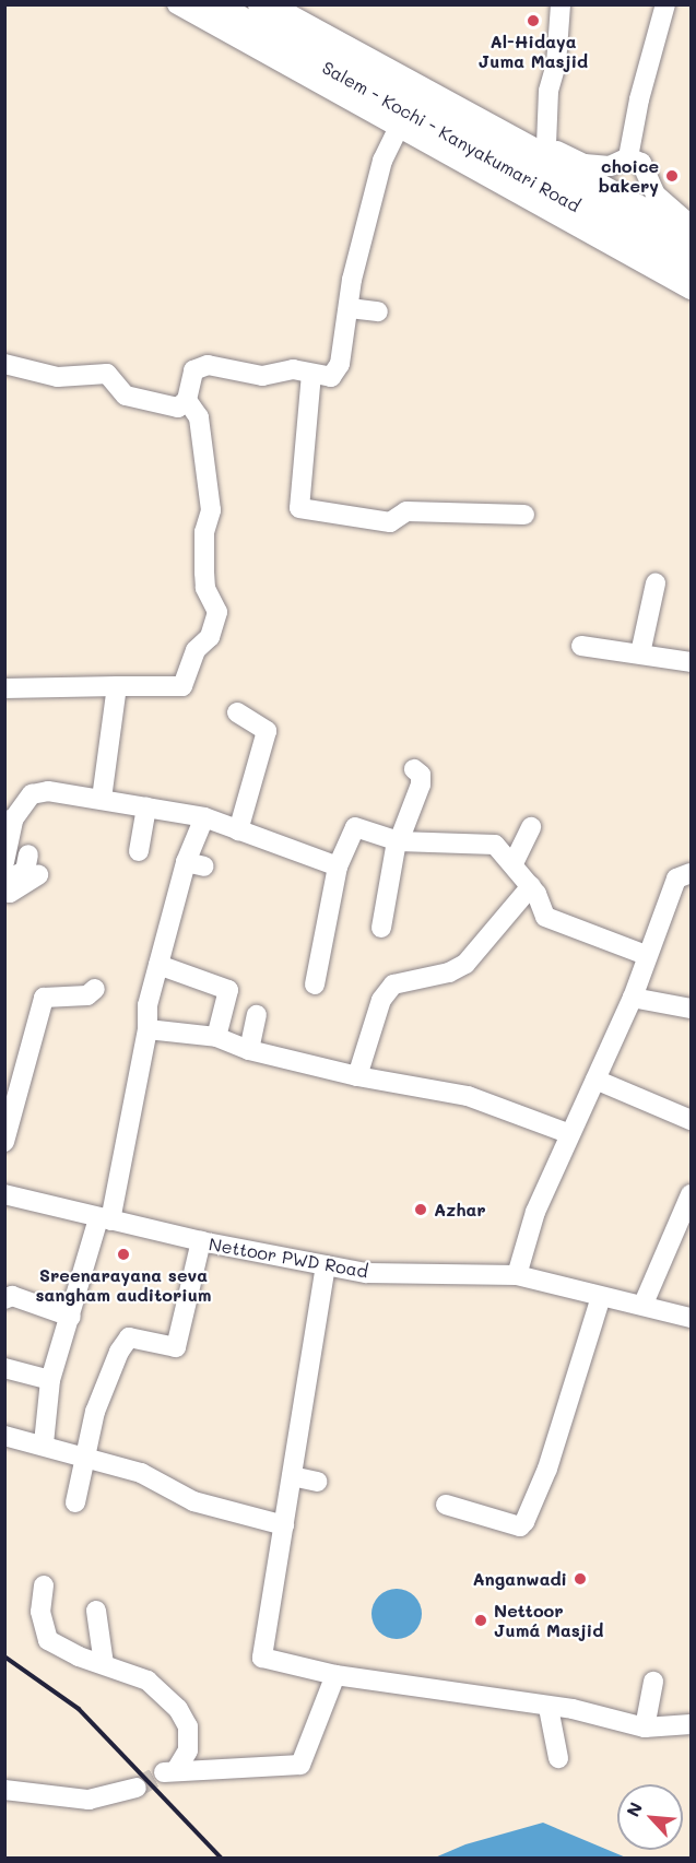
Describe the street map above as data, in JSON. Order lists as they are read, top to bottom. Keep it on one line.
{"streets":{"highway":["Salem - Kochi - Kanyakumari Road"],"street":["Nettoor PWD Road"]},"places":["Al-Hidaya Juma Masjid","choice bakery","Azhar","Sreenarayana seva sangham auditorium","Anganwadi","Nettoor Jumá Masjid"],"north":"top left"}
